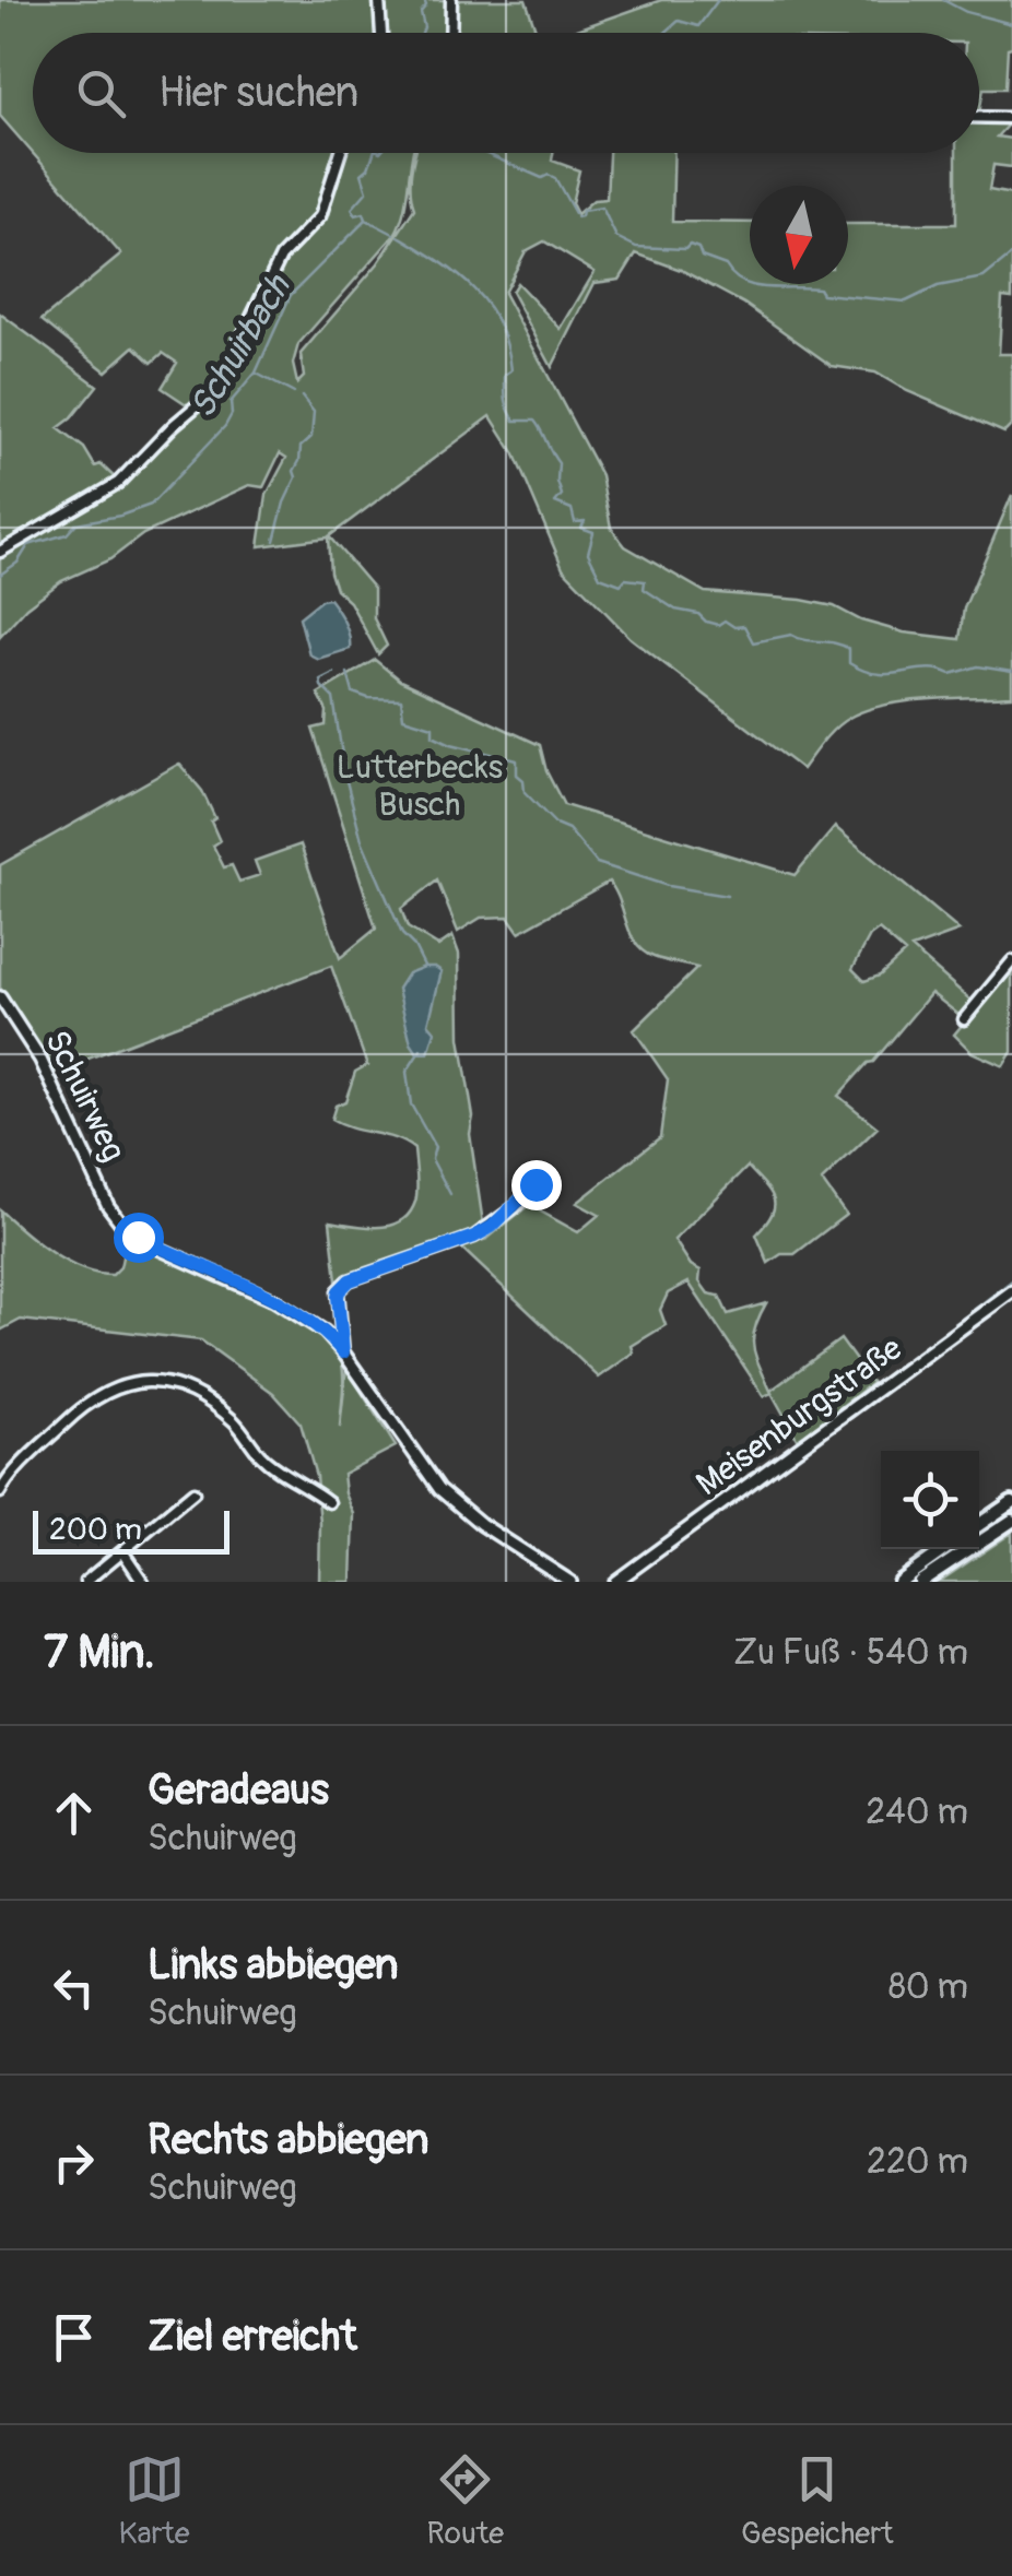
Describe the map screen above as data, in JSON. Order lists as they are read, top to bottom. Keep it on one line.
{"streets":{"main road":["Schuirweg","Meisenburgstraße"]},"water":["Schuirbach"],"parks":["Lutterbecks Busch"],"scale_bar":"200 m","north":"bottom","page":{"search":"Hier suchen","scale":"200 m","heading":["7 Min.","Zu Fuß · 540 m"],"list":[["Geradeaus","Schuirweg","240 m"],["Links abbiegen","Schuirweg","80 m"],["Rechts abbiegen","Schuirweg","220 m"],"Ziel erreicht"],"nav":["Karte","Route","Gespeichert"]}}
